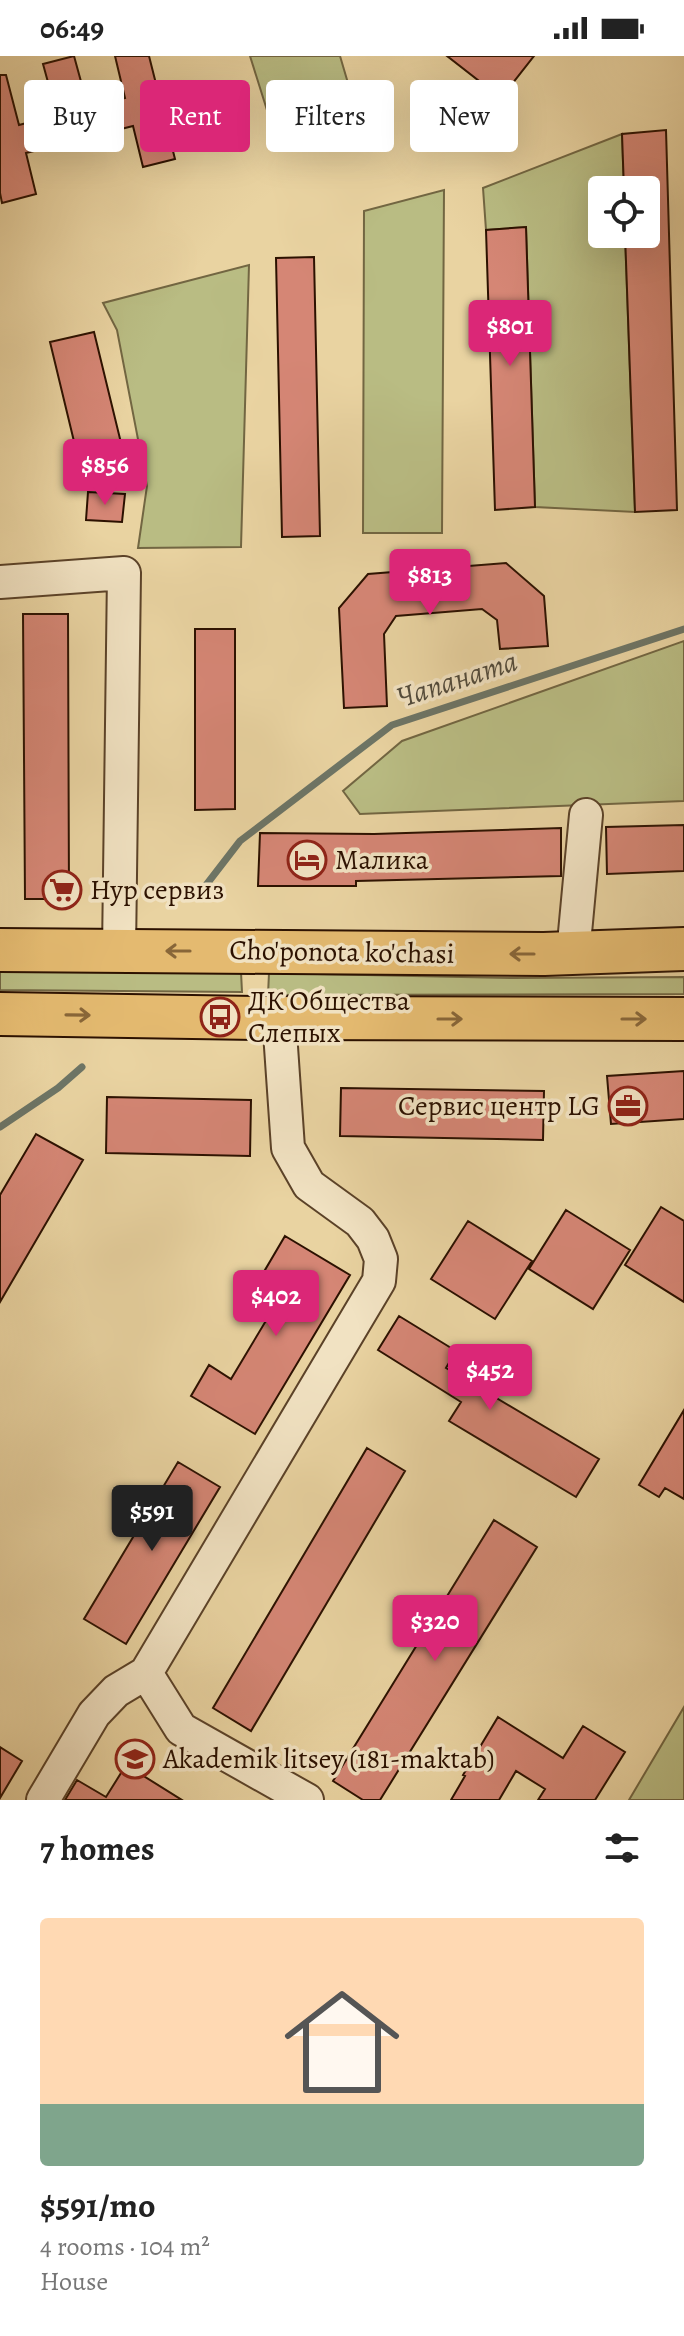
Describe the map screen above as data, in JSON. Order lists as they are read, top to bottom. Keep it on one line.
{"streets":{"main road":["Cho'ponota ko'chasi"]},"water":["Чапаната"],"places":{"hotel":["Малика"],"supermarket":["Нур сервиз"],"bus stop":["ДК Общества Слепых"],"office":["Сервис центр LG"],"school or university":["Akademik litsey (181-maktab)"]},"page":{"status":"06:49","chip":["Buy","Rent","Filters","New"],"price":["$801","$856","$813","$402","$452","$591","$320"],"heading":"7 homes","list":[{"name":"$591/mo","note":"4 rooms · 104 m² · House"}]}}
